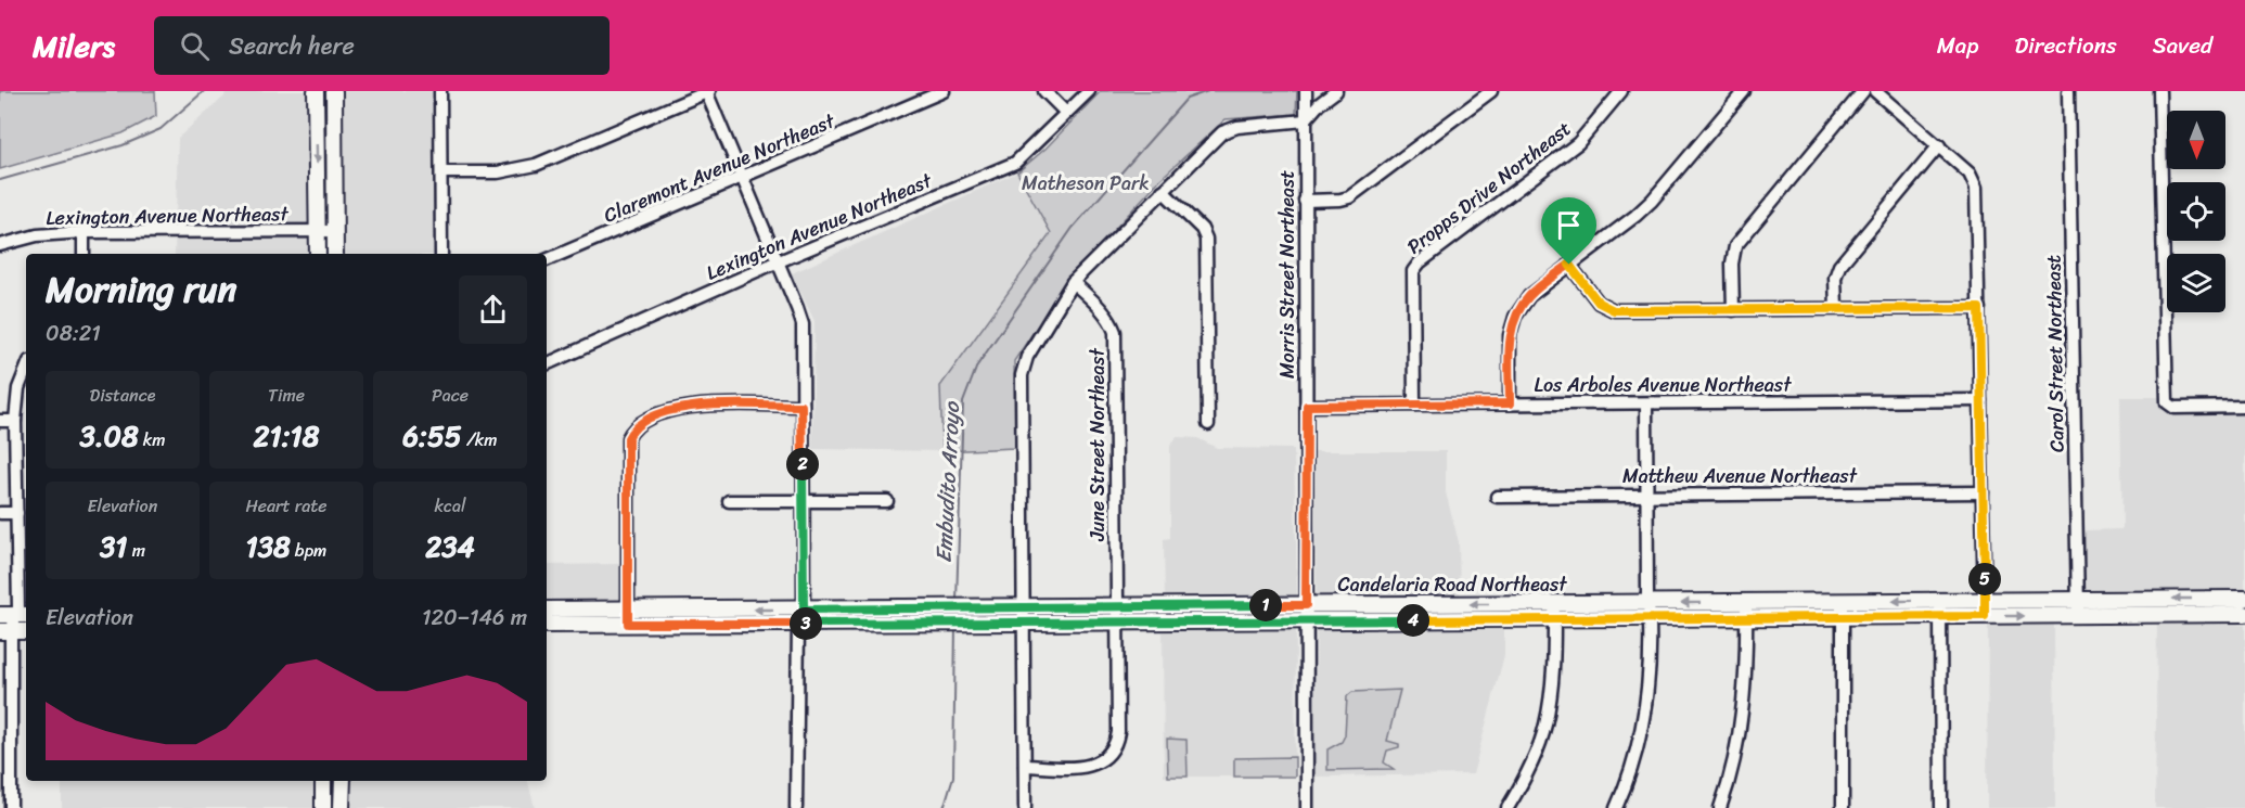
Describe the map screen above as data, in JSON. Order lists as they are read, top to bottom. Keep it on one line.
{"streets":{"main road":["Candelaria Road Northeast"],"street":["Claremont Avenue Northeast","Propps Drive Northeast","Lexington Avenue Northeast","Morris Street Northeast","Carol Street Northeast","Los Arboles Avenue Northeast","June Street Northeast","Matthew Avenue Northeast"]},"crossings":[["Propps Drive Northeast","Los Arboles Avenue Northeast"],["Morris Street Northeast","Los Arboles Avenue Northeast"],["Morris Street Northeast","Candelaria Road Northeast"],["Carol Street Northeast","Candelaria Road Northeast"],["June Street Northeast","Candelaria Road Northeast"]],"water":["Embudito Arroyo"],"parks":["Matheson Park"],"north":"bottom","page":{"header":"Milers","search":"Search here","nav":["Map","Directions","Saved"],"heading":["Morning run","08:21"],"stats":[["Distance","3.08 km"],["Time","21:18"],["Pace","6:55 /km"],["Elevation","31 m"],["Heart rate","138 bpm"],["kcal","234"]],"pins":["2","5","1","4","3"],"chart":["Elevation","120–146 m"]}}
